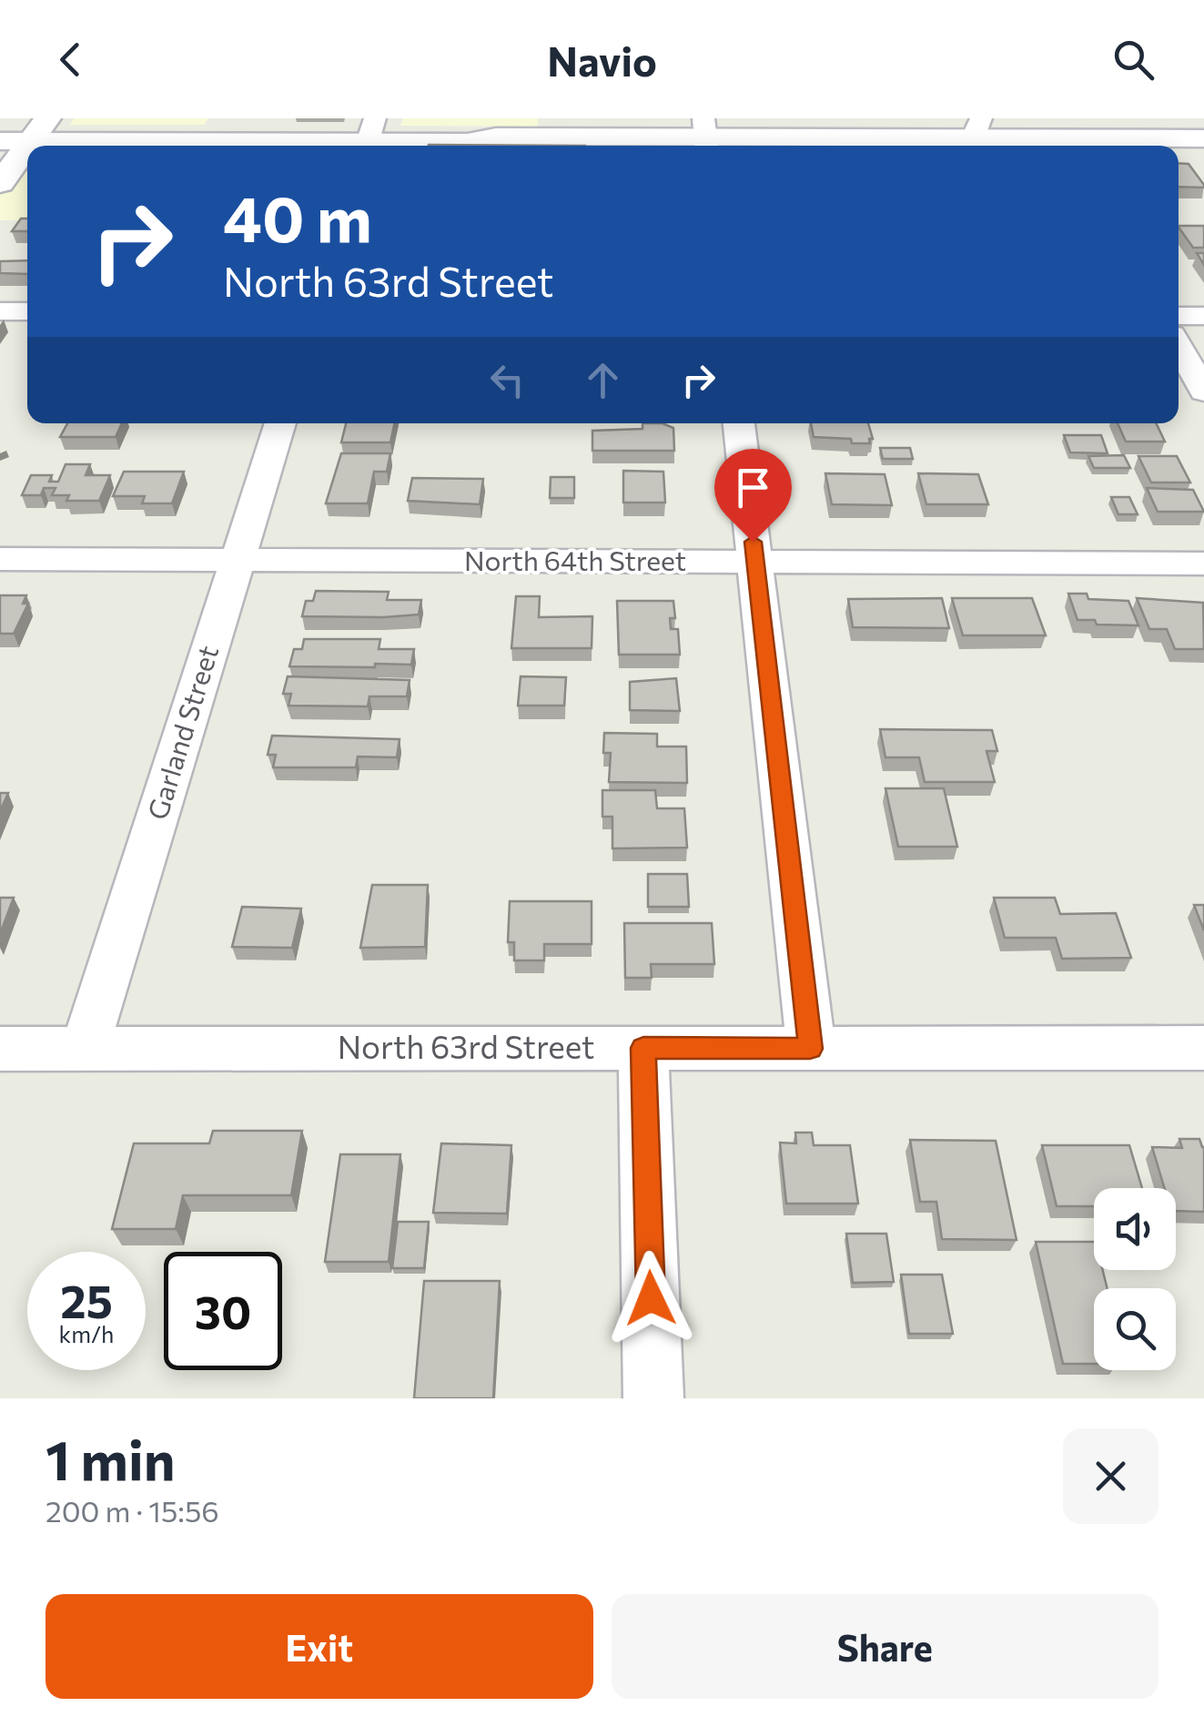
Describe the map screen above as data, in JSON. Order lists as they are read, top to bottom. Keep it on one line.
{"streets":{"street":["North 64th Street","Garland Street","North 63rd Street"]},"crossings":[["North 64th Street","Garland Street"],["Garland Street","North 63rd Street"]],"page":{"header":"Navio","turn":["40 m","North 63rd Street"],"speed":"25 km/h","limit":"30","heading":["1 min","200 m · 15:56"],"buttons":["Exit","Share"]}}
